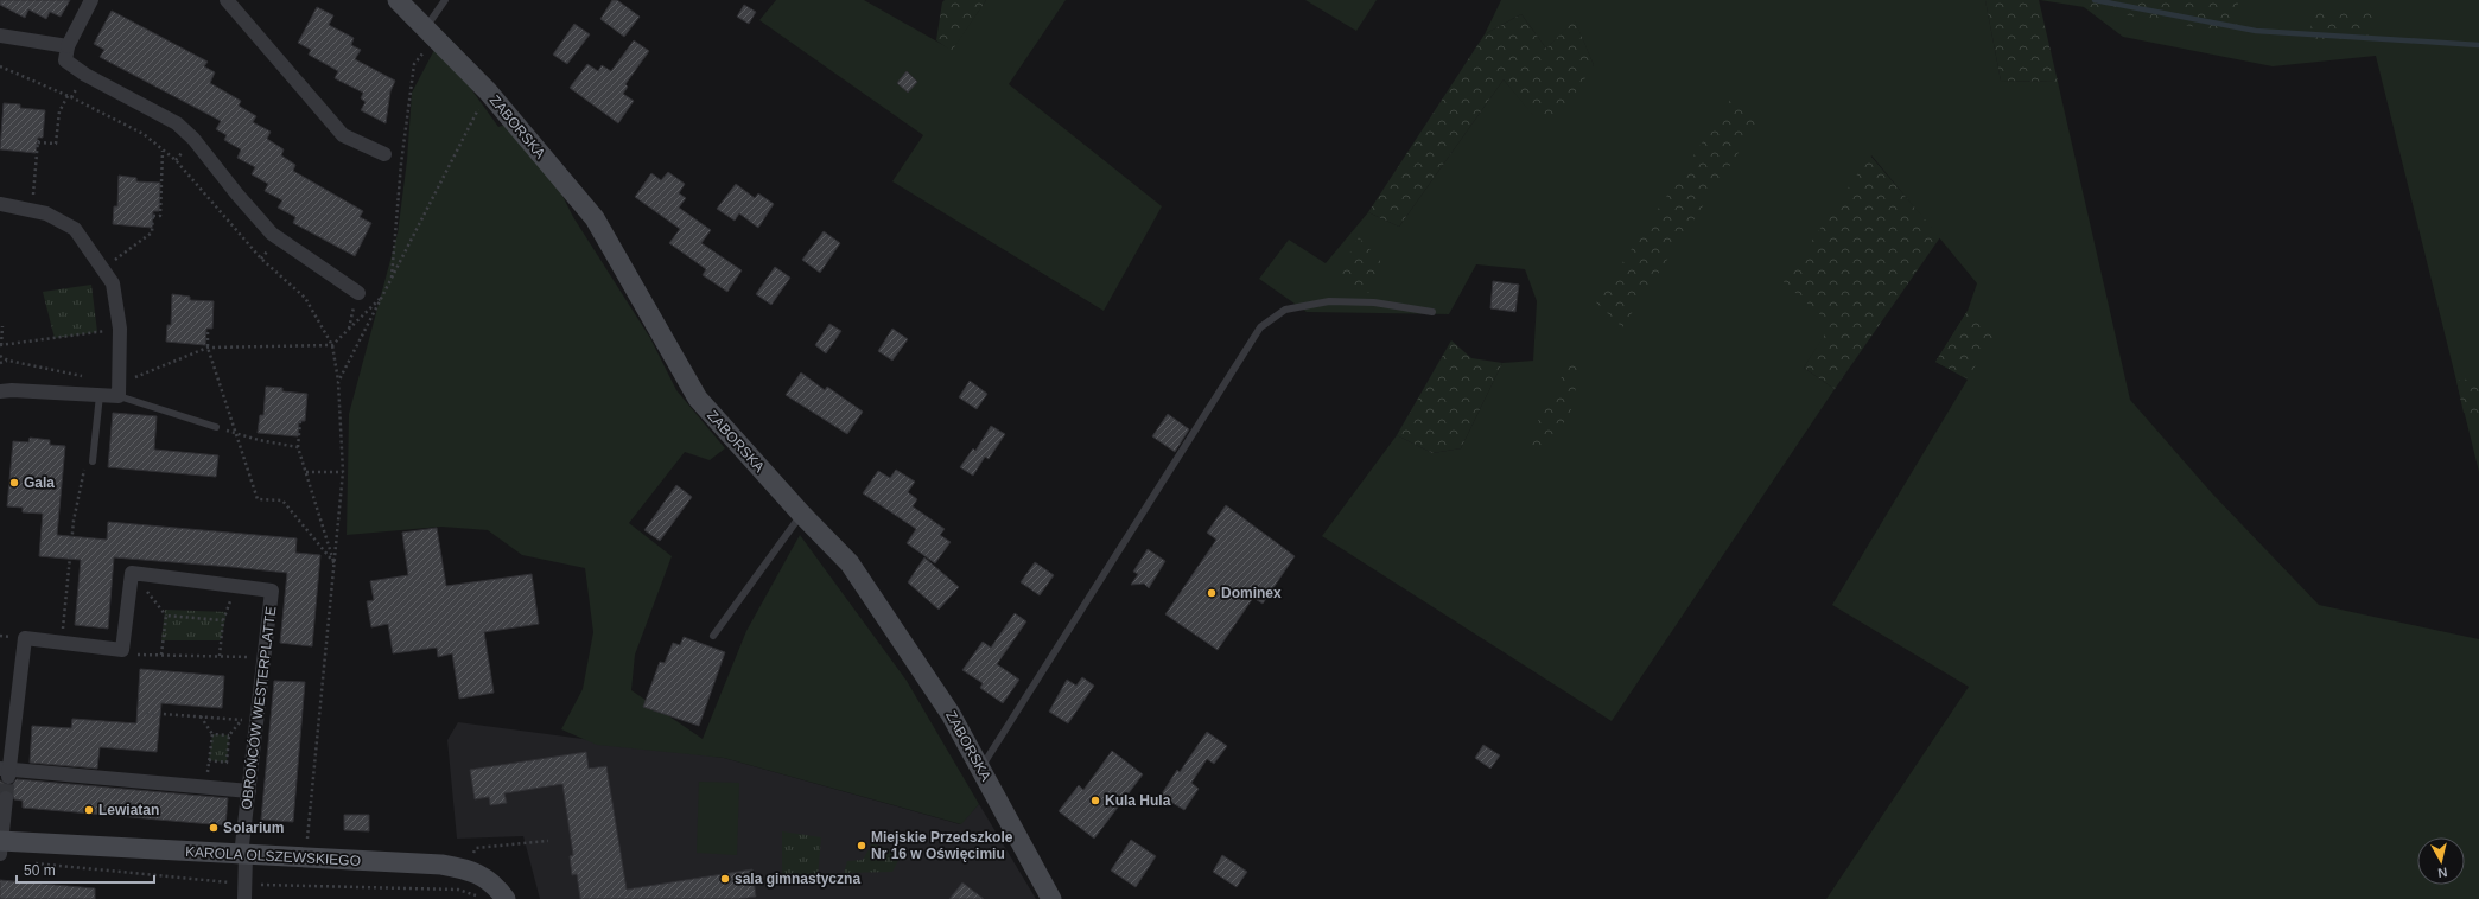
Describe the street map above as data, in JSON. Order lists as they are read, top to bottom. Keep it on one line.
{"streets":{"street":["ZABORSKA","OBROŃCÓW WESTERPLATTE","KAROLA OLSZEWSKIEGO"]},"crossings":[["OBROŃCÓW WESTERPLATTE","KAROLA OLSZEWSKIEGO"]],"places":["Gala","Dominex","Kula Hula","Lewiatan","Solarium","Miejskie Przedszkole Nr 16 w Oświęcimiu","sala gimnastyczna"],"scale_bar":"50 m","north":"bottom"}
